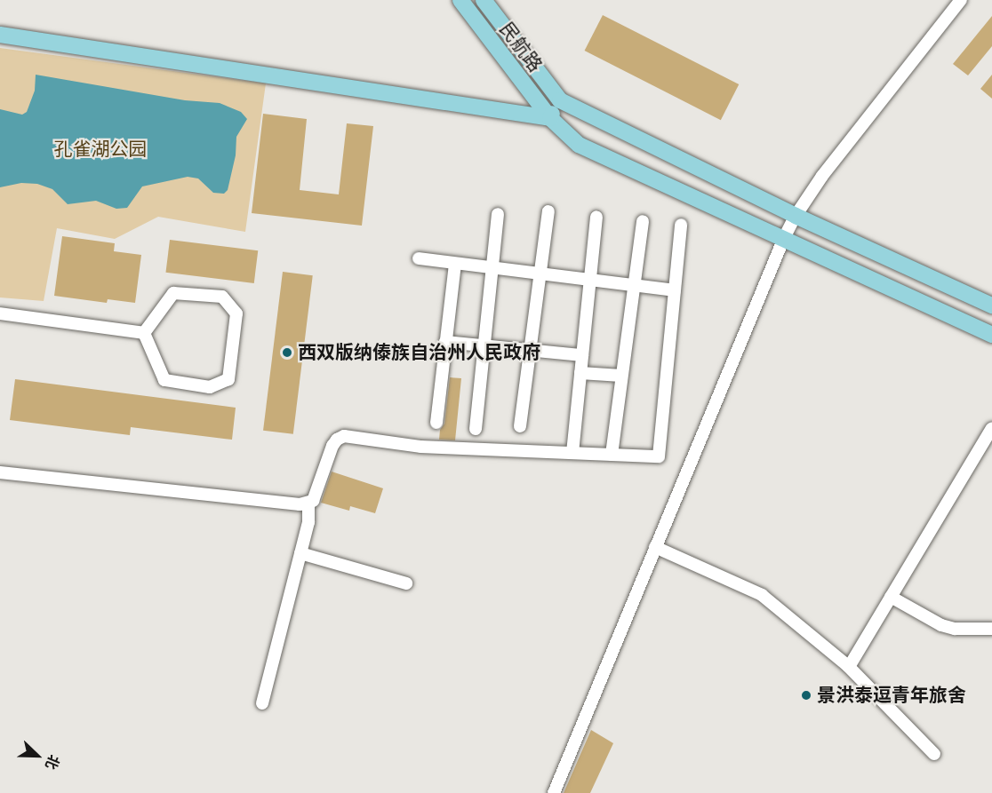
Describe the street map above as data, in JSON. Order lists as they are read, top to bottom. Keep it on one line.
{"streets":{"main road":["民航路"]},"parks":["孔雀湖公园"],"places":["西双版纳傣族自治州人民政府","景洪泰逗青年旅舍"],"north":"bottom right"}
